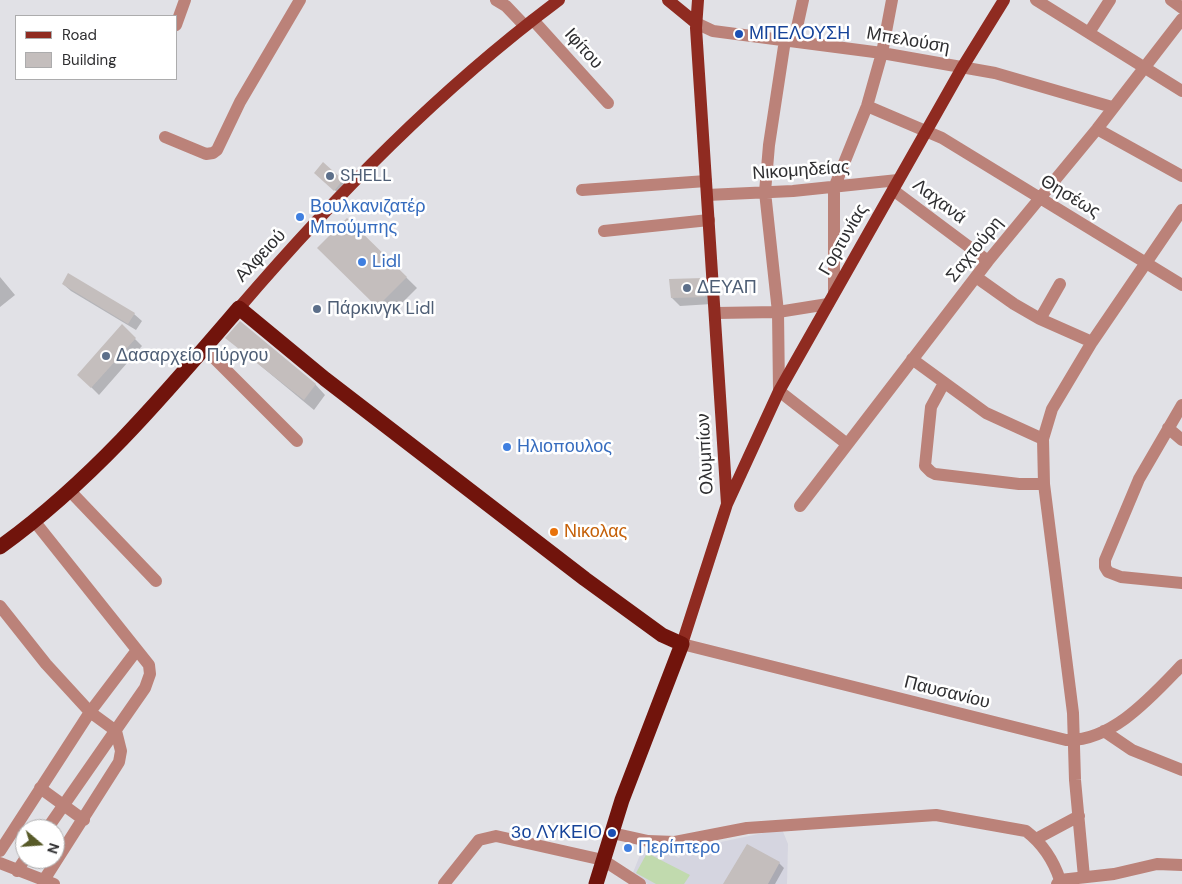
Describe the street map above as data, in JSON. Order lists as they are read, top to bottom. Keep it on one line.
{"streets":{"highway":["Αλφειού","Ολυμπίων"],"main road":["Γορτυνίας"],"street":["Μπελούση","Ιφίτου","Νικομηδείας","Θησέως","Λαχανά","Σαχτούρη","Παυσανίου"]},"crossings":[["Μπελούση","Γορτυνίας"],["Μπελούση","Σαχτούρη"],["Μπελούση","Ολυμπίων"],["Ιφίτου","Αλφειού"],["Νικομηδείας","Λαχανά"],["Νικομηδείας","Γορτυνίας"],["Νικομηδείας","Ολυμπίων"],["Θησέως","Γορτυνίας"],["Θησέως","Σαχτούρη"],["Λαχανά","Γορτυνίας"],["Λαχανά","Σαχτούρη"],["Γορτυνίας","Ολυμπίων"],["Ολυμπίων","Παυσανίου"]],"places":["ΜΠΕΛΟΥΣΗ","SHELL","Βουλκανιζατέρ Μπούμπης","Lidl","ΔΕΥΑΠ","Πάρκινγκ Lidl","Δασαρχείο Πύργου","Ηλιοπουλος","Νικολας","3ο ΛΥΚΕΙΟ","Περίπτερο"],"legend":["Road","Building"],"north":"right"}
